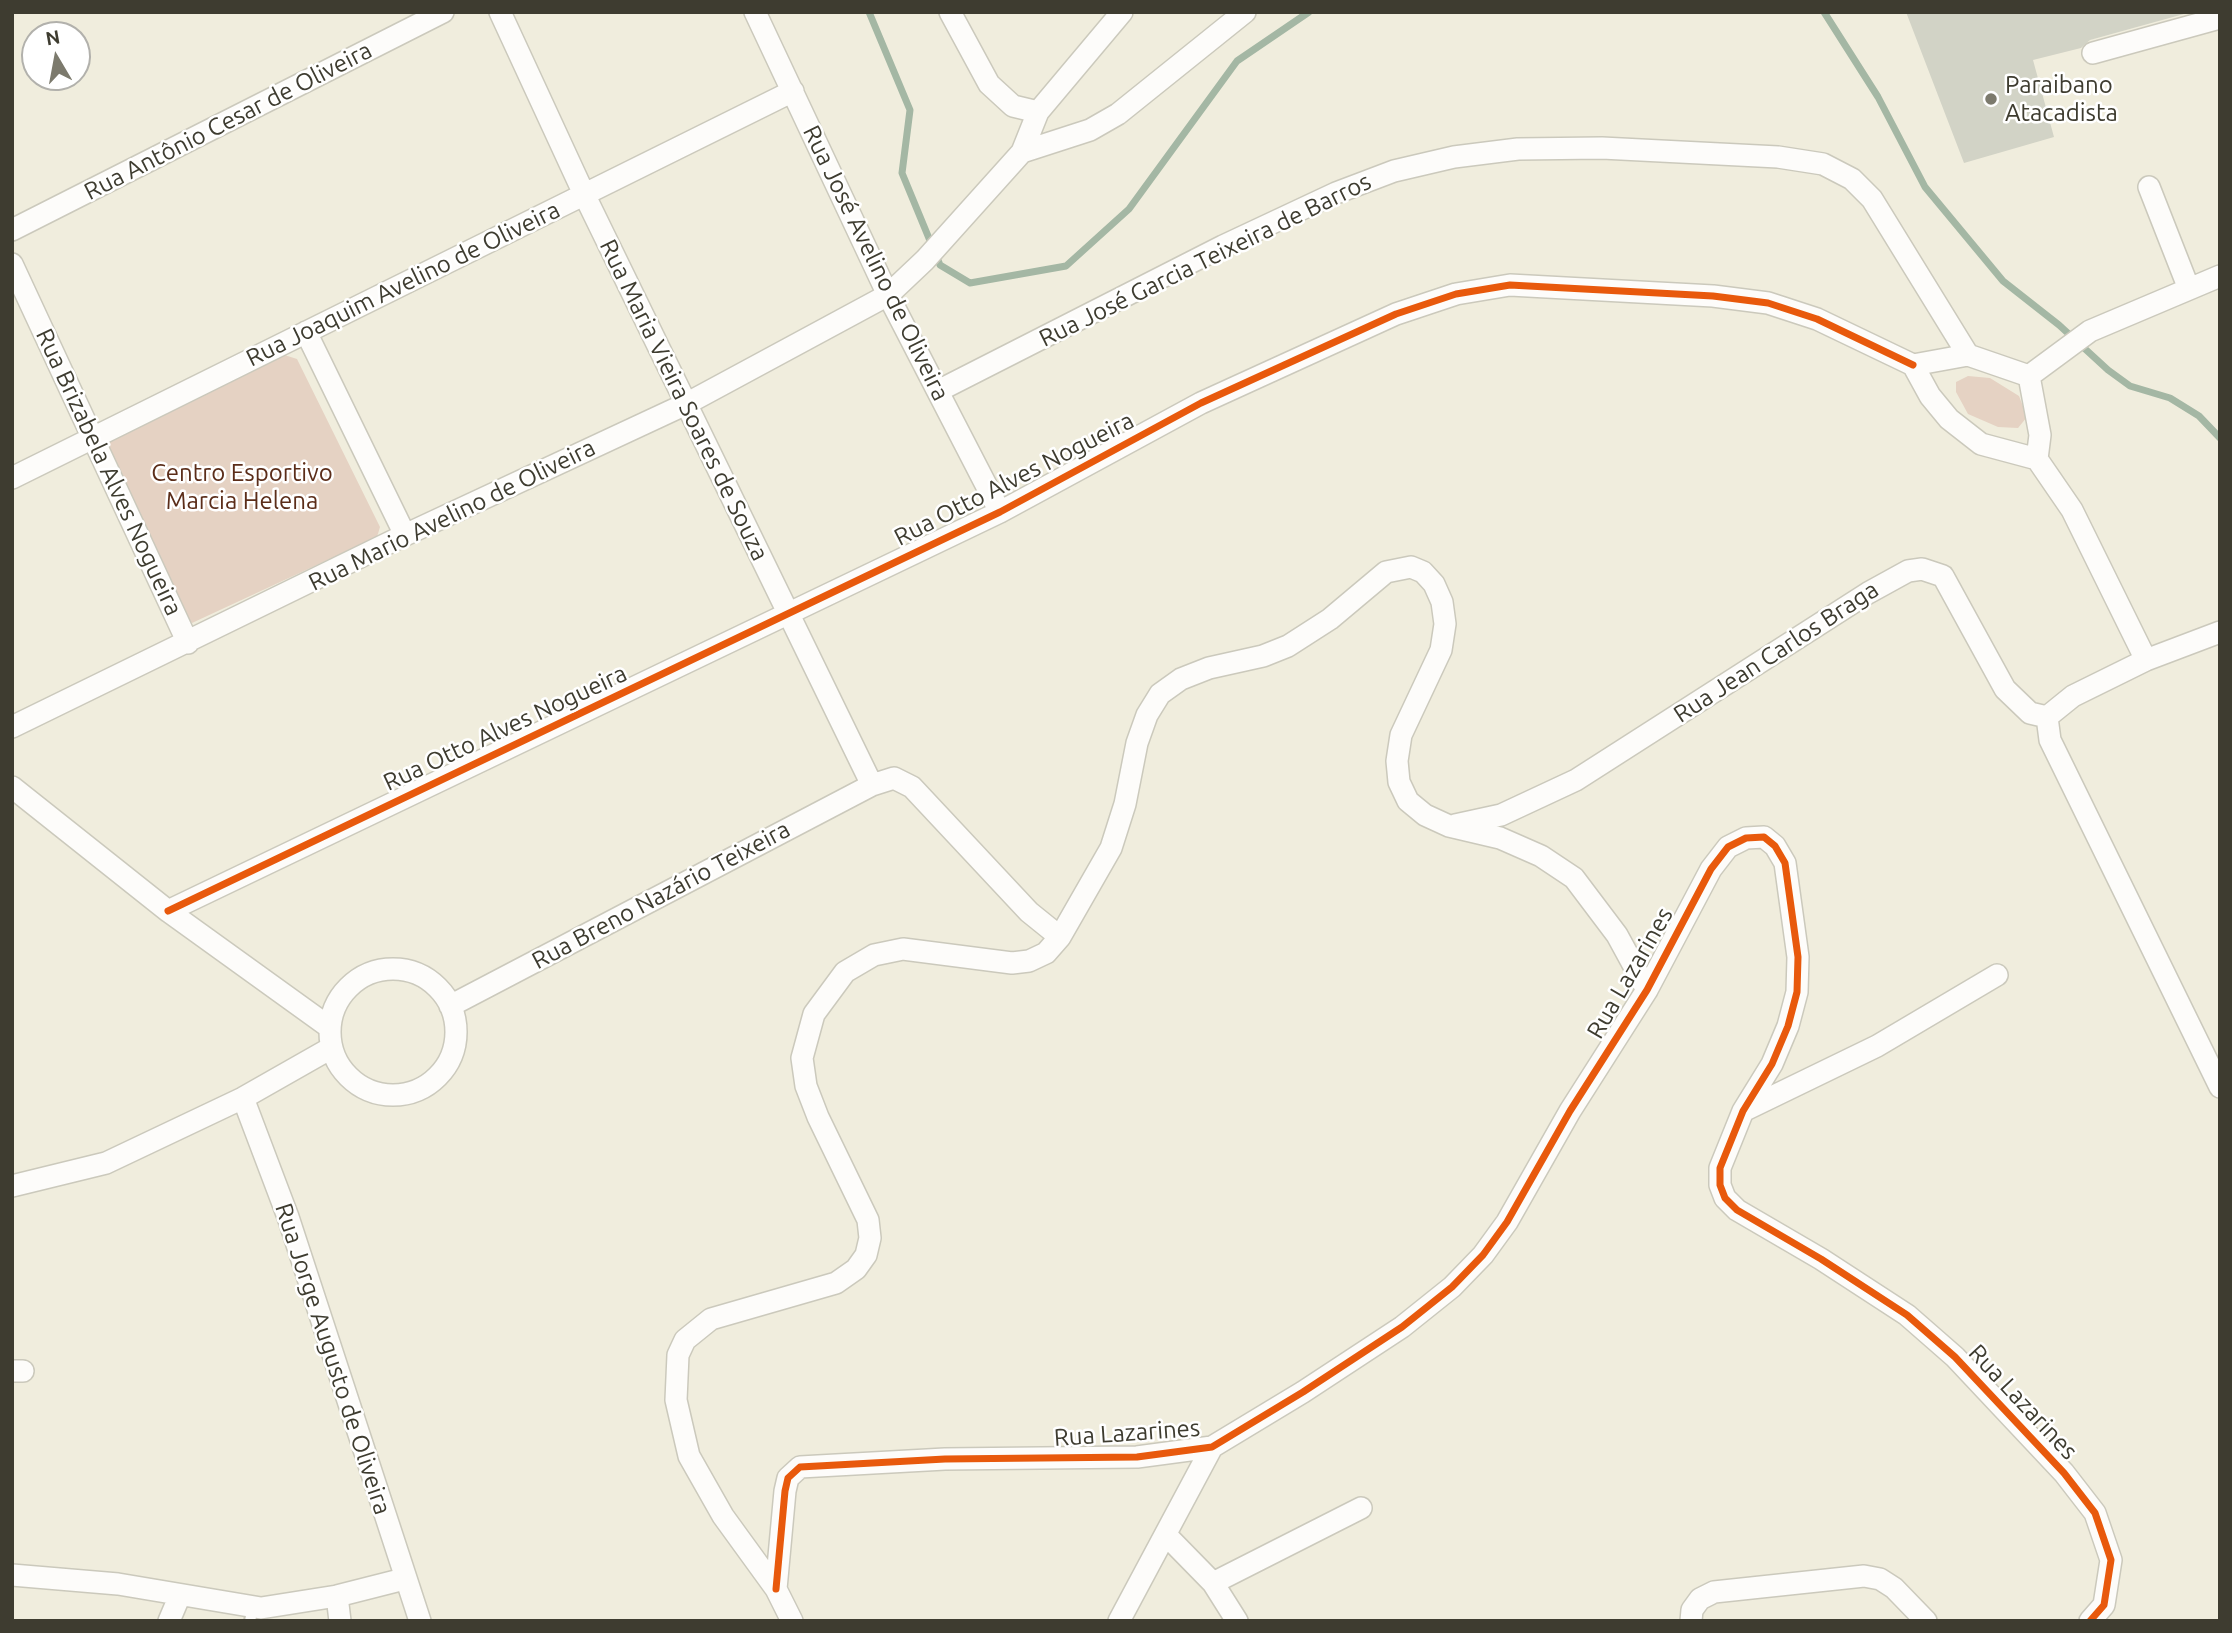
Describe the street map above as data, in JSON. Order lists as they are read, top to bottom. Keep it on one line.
{"streets":{"street":["Rua Antônio Cesar de Oliveira","Rua José Garcia Teixeira de Barros","Rua José Avelino de Oliveira","Rua Joaquim Avelino de Oliveira","Rua Maria Vieira Soares de Souza","Rua Brizabela Alves Nogueira","Rua Otto Alves Nogueira","Rua Mario Avelino de Oliveira","Rua Jean Carlos Braga","Rua Breno Nazário Teixeira","Rua Lazarines","Rua Jorge Augusto de Oliveira"]},"crossings":[["Rua José Garcia Teixeira de Barros","Rua José Avelino de Oliveira"],["Rua José Avelino de Oliveira","Rua Joaquim Avelino de Oliveira"],["Rua José Avelino de Oliveira","Rua Otto Alves Nogueira"],["Rua José Avelino de Oliveira","Rua Mario Avelino de Oliveira"],["Rua Joaquim Avelino de Oliveira","Rua Maria Vieira Soares de Souza"],["Rua Joaquim Avelino de Oliveira","Rua Brizabela Alves Nogueira"],["Rua Maria Vieira Soares de Souza","Rua Otto Alves Nogueira"],["Rua Maria Vieira Soares de Souza","Rua Mario Avelino de Oliveira"],["Rua Maria Vieira Soares de Souza","Rua Breno Nazário Teixeira"],["Rua Brizabela Alves Nogueira","Rua Mario Avelino de Oliveira"]],"parks":["Centro Esportivo Marcia Helena"],"places":["Paraibano Atacadista"],"north":"top"}
